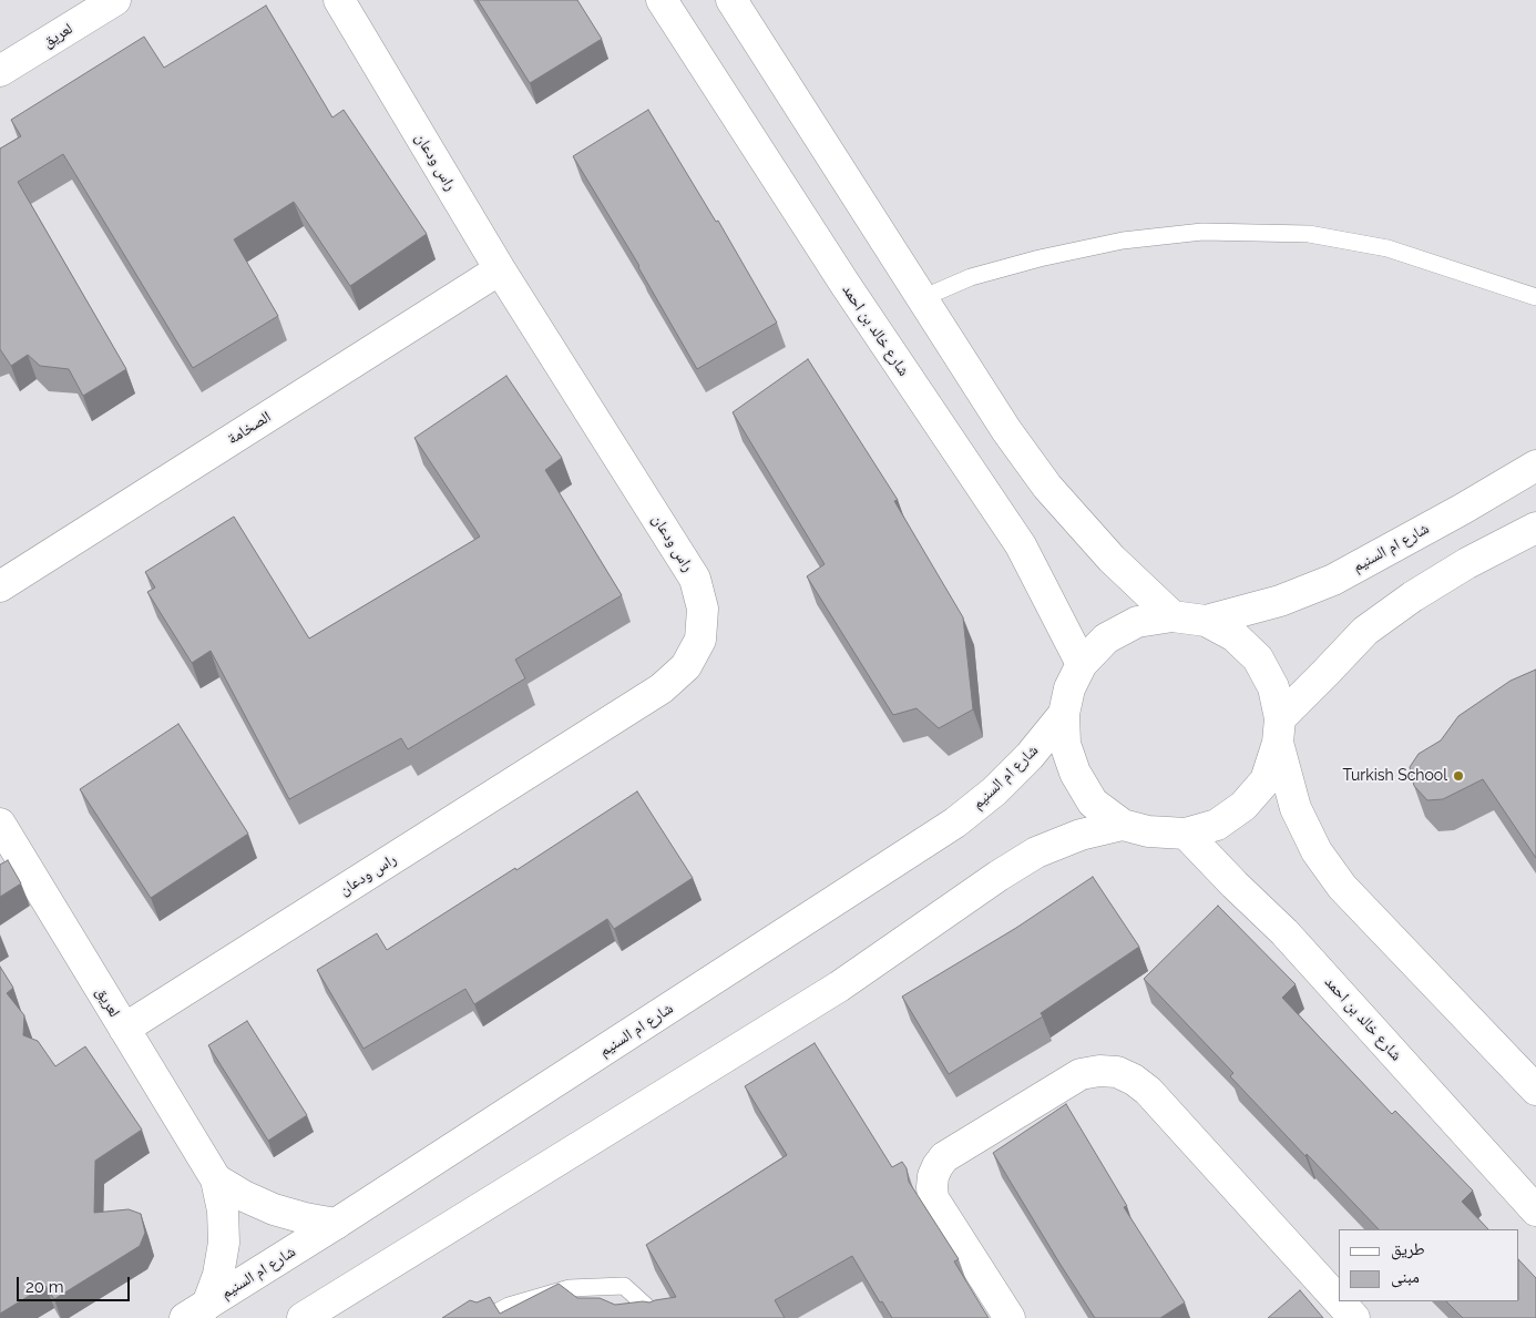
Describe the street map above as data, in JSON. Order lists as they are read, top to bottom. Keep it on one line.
{"streets":{"main road":["لعريق","راس ودعان","شارع خالد بن احمد","الصخامة","شارع ام السنيم"]},"crossings":[["لعريق","راس ودعان"],["لعريق","شارع ام السنيم"],["راس ودعان","الصخامة"]],"places":["Turkish School"],"legend":["طريق","مبنى"],"scale_bar":"20 m"}
